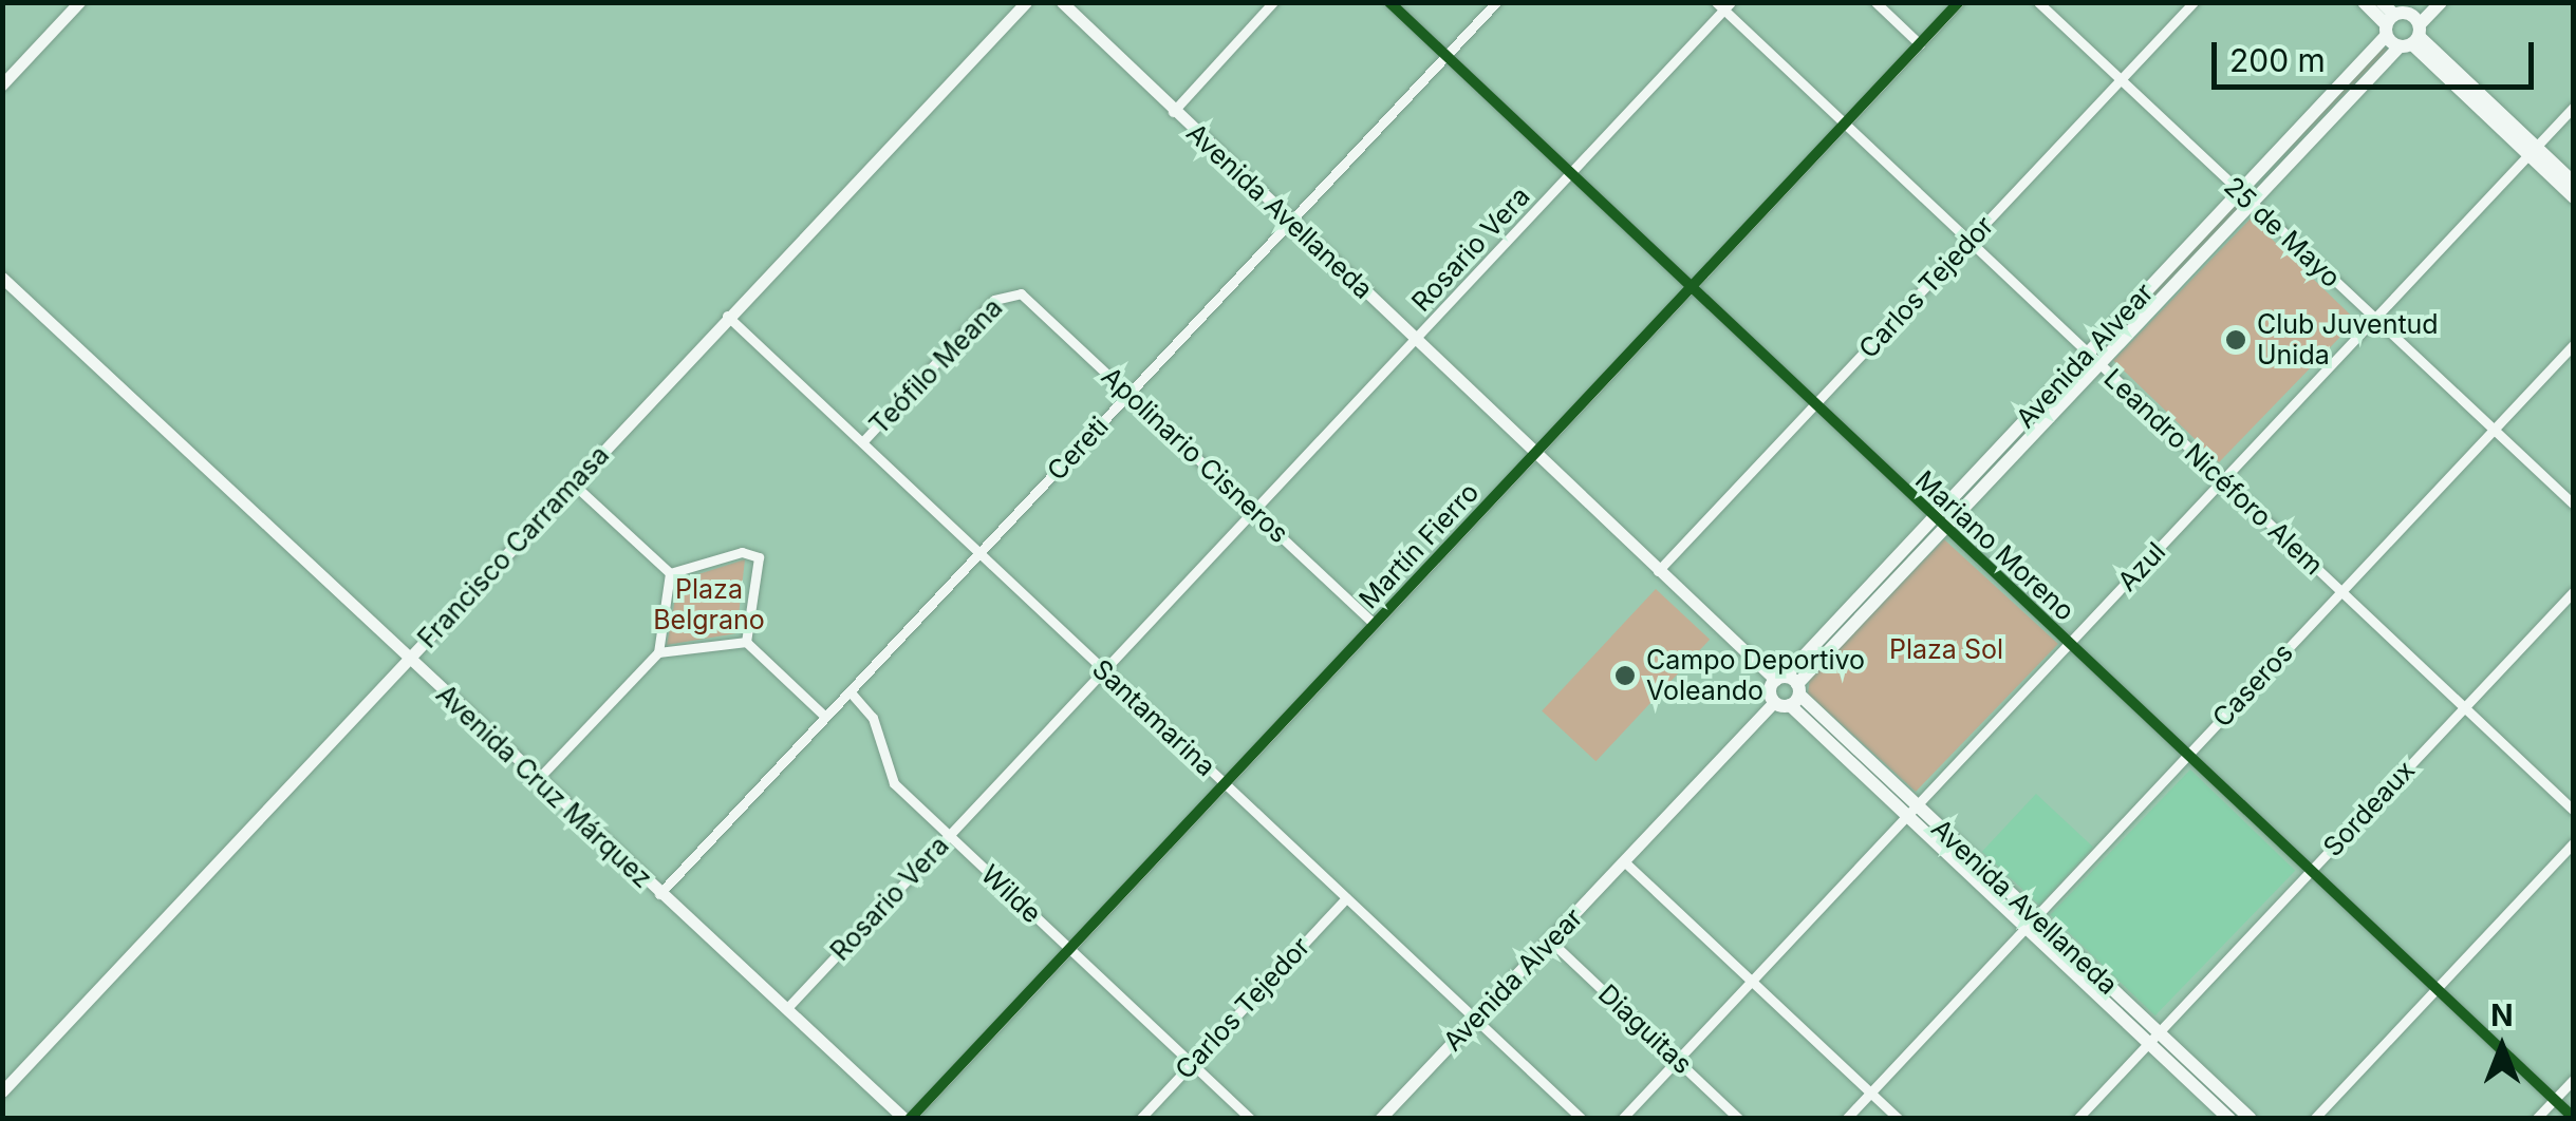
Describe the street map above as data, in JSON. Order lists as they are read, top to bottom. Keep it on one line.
{"streets":{"main road":["Avenida Avellaneda","Avenida Alvear"],"street":["25 de Mayo","Rosario Vera","Carlos Tejedor","Teófilo Meana","Cereti","Apolinario Cisneros","Leandro Nicéforo Alem","Martín Fierro","Mariano Moreno","Francisco Carramasa","Azul","Caseros","Santamarina","Avenida Cruz Márquez","Sordeaux","Wilde","Diaguitas"]},"crossings":[["Avenida Avellaneda","Rosario Vera"],["Avenida Avellaneda","Carlos Tejedor"],["Avenida Avellaneda","Avenida Alvear"],["Avenida Avellaneda","Cereti"],["Avenida Avellaneda","Martín Fierro"],["Avenida Avellaneda","Azul"],["Avenida Avellaneda","Caseros"],["Avenida Avellaneda","Sordeaux"],["25 de Mayo","Carlos Tejedor"],["25 de Mayo","Avenida Alvear"],["25 de Mayo","Azul"],["25 de Mayo","Caseros"],["Rosario Vera","Apolinario Cisneros"],["Rosario Vera","Leandro Nicéforo Alem"],["Rosario Vera","Mariano Moreno"],["Rosario Vera","Santamarina"],["Rosario Vera","Avenida Cruz Márquez"],["Rosario Vera","Wilde"],["Carlos Tejedor","Leandro Nicéforo Alem"],["Carlos Tejedor","Mariano Moreno"],["Carlos Tejedor","Santamarina"],["Carlos Tejedor","Wilde"],["Avenida Alvear","Leandro Nicéforo Alem"],["Avenida Alvear","Mariano Moreno"],["Avenida Alvear","Santamarina"],["Avenida Alvear","Diaguitas"],["Teófilo Meana","Apolinario Cisneros"],["Teófilo Meana","Santamarina"],["Cereti","Apolinario Cisneros"],["Cereti","Mariano Moreno"],["Cereti","Santamarina"],["Cereti","Avenida Cruz Márquez"],["Cereti","Wilde"],["Apolinario Cisneros","Martín Fierro"],["Leandro Nicéforo Alem","Martín Fierro"],["Leandro Nicéforo Alem","Azul"],["Leandro Nicéforo Alem","Caseros"],["Leandro Nicéforo Alem","Sordeaux"],["Martín Fierro","Mariano Moreno"],["Martín Fierro","Santamarina"],["Martín Fierro","Avenida Cruz Márquez"],["Martín Fierro","Wilde"],["Mariano Moreno","Azul"],["Mariano Moreno","Caseros"],["Mariano Moreno","Sordeaux"],["Francisco Carramasa","Santamarina"],["Francisco Carramasa","Avenida Cruz Márquez"],["Azul","Diaguitas"]],"parks":["Plaza Belgrano","Plaza Sol"],"places":["Club Juventud Unida","Campo Deportivo Voleando"],"scale_bar":"200 m","north":"top"}
